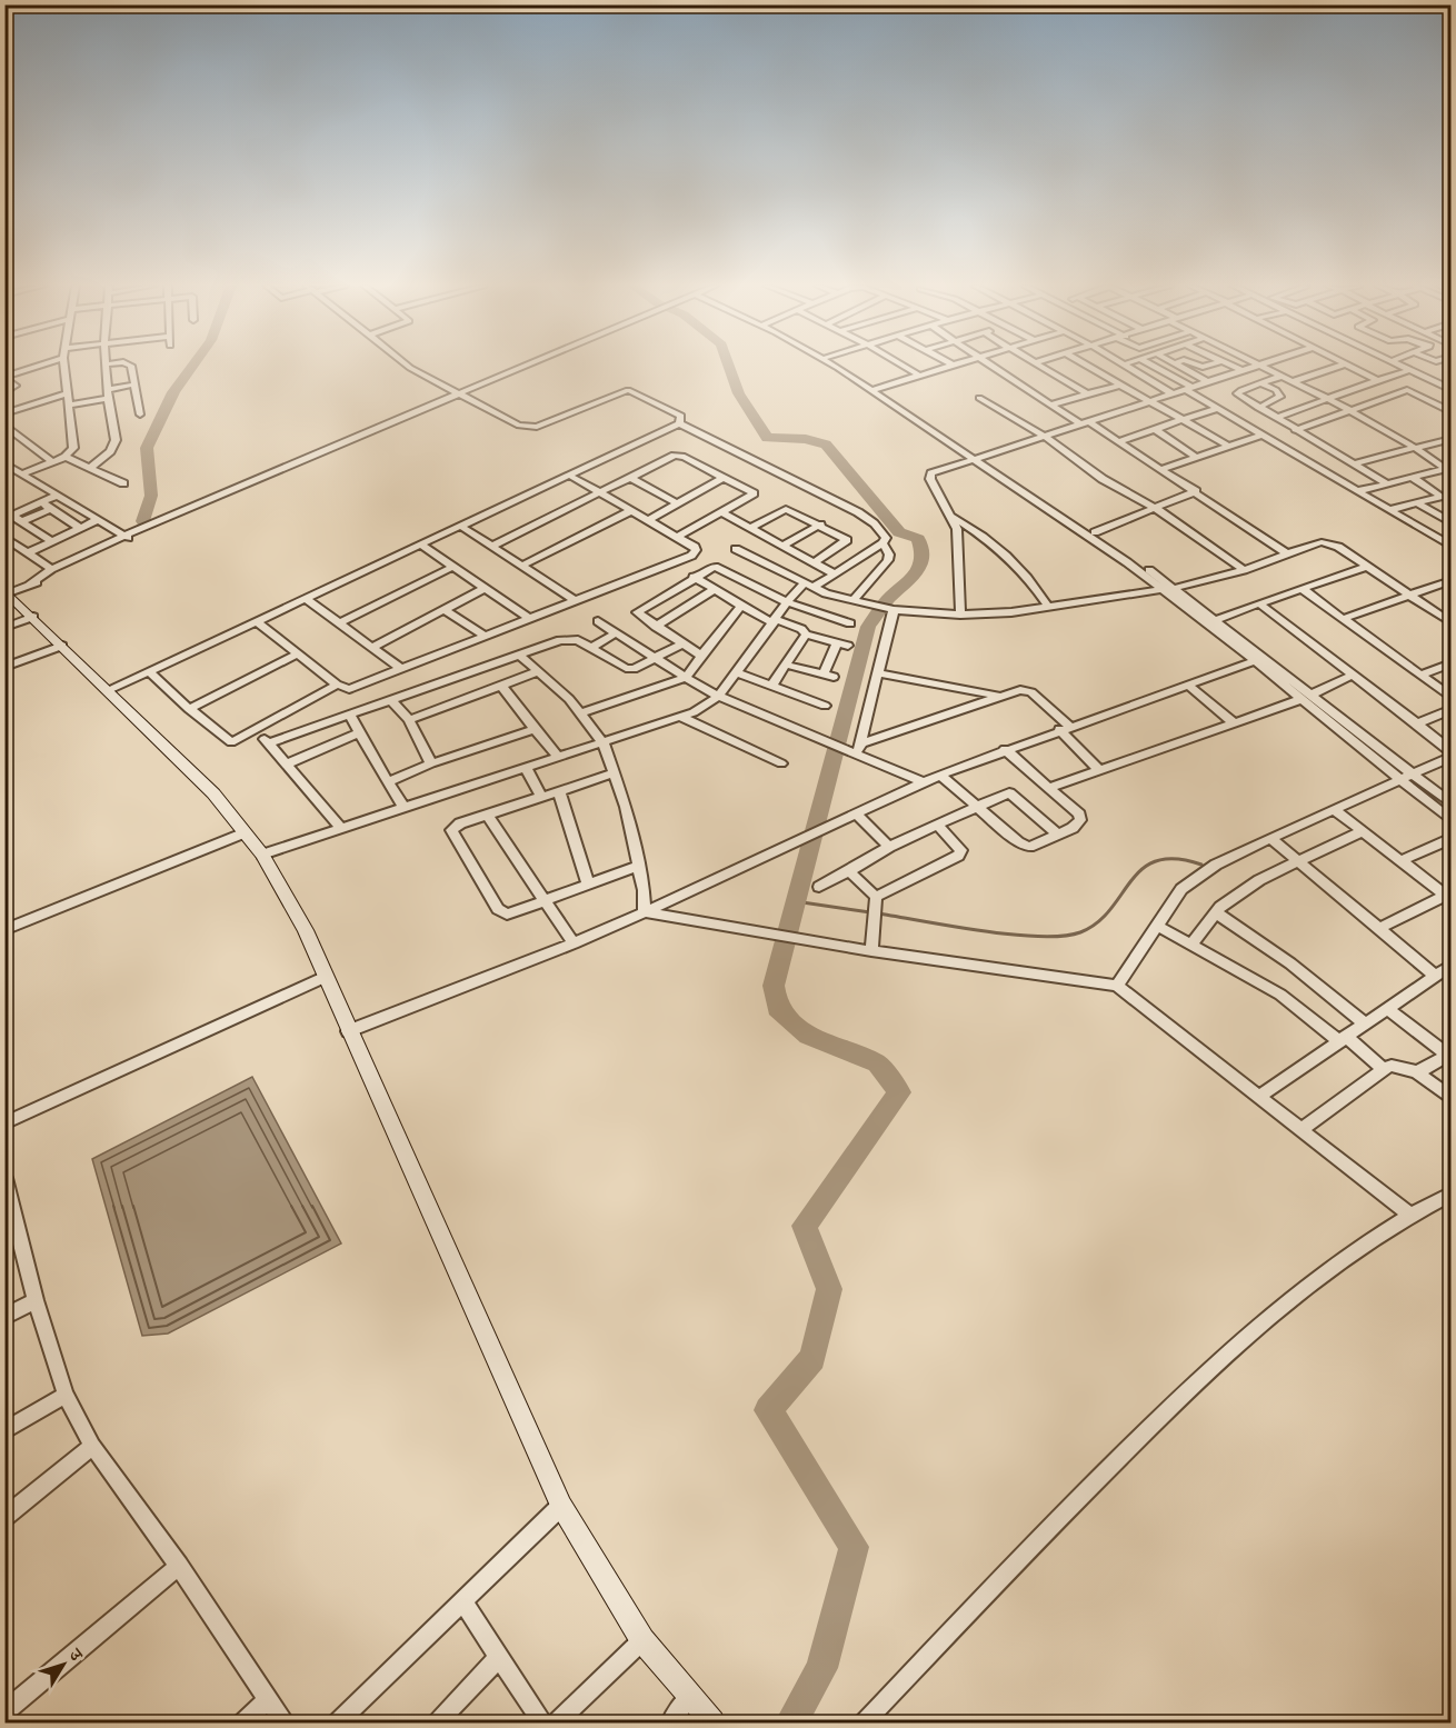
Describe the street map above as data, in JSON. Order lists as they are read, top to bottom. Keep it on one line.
{"north":"top right"}
